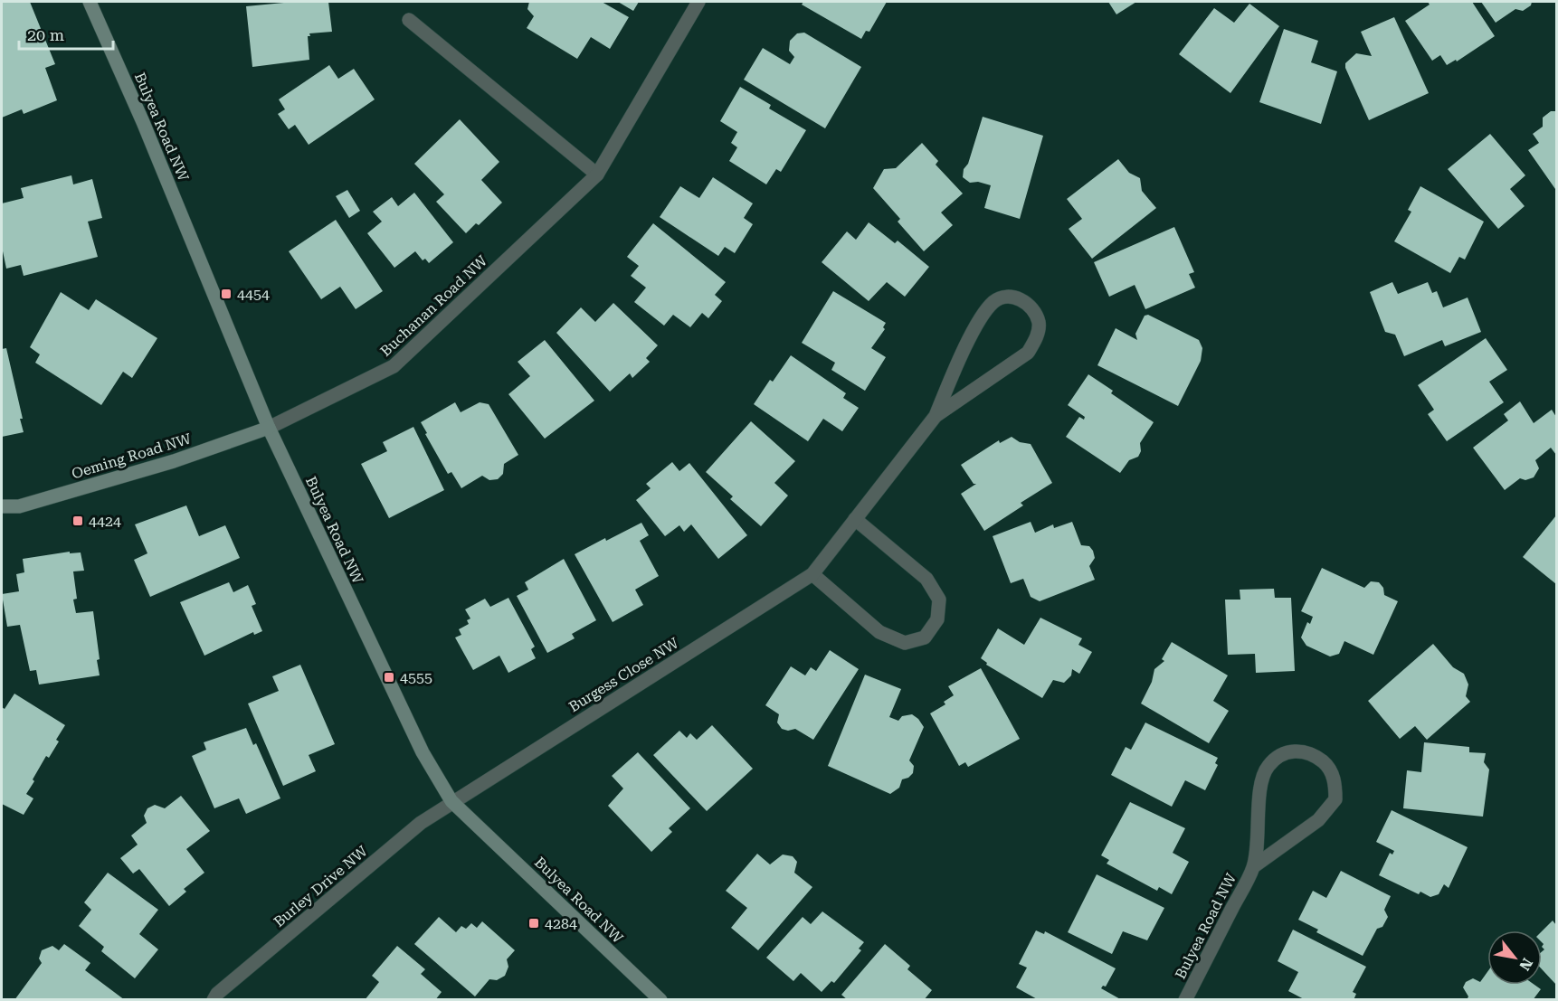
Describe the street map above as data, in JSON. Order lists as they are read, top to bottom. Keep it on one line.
{"streets":{"street":["Bulyea Road NW","Buchanan Road NW","Oeming Road NW","Burgess Close NW","Burley Drive NW"]},"crossings":[["Bulyea Road NW","Buchanan Road NW"],["Bulyea Road NW","Oeming Road NW"],["Bulyea Road NW","Burgess Close NW"],["Bulyea Road NW","Burley Drive NW"],["Buchanan Road NW","Oeming Road NW"],["Burgess Close NW","Burley Drive NW"]],"places":{"transit":["4454","4424","4555","4284"]},"scale_bar":"20 m","north":"bottom right"}
